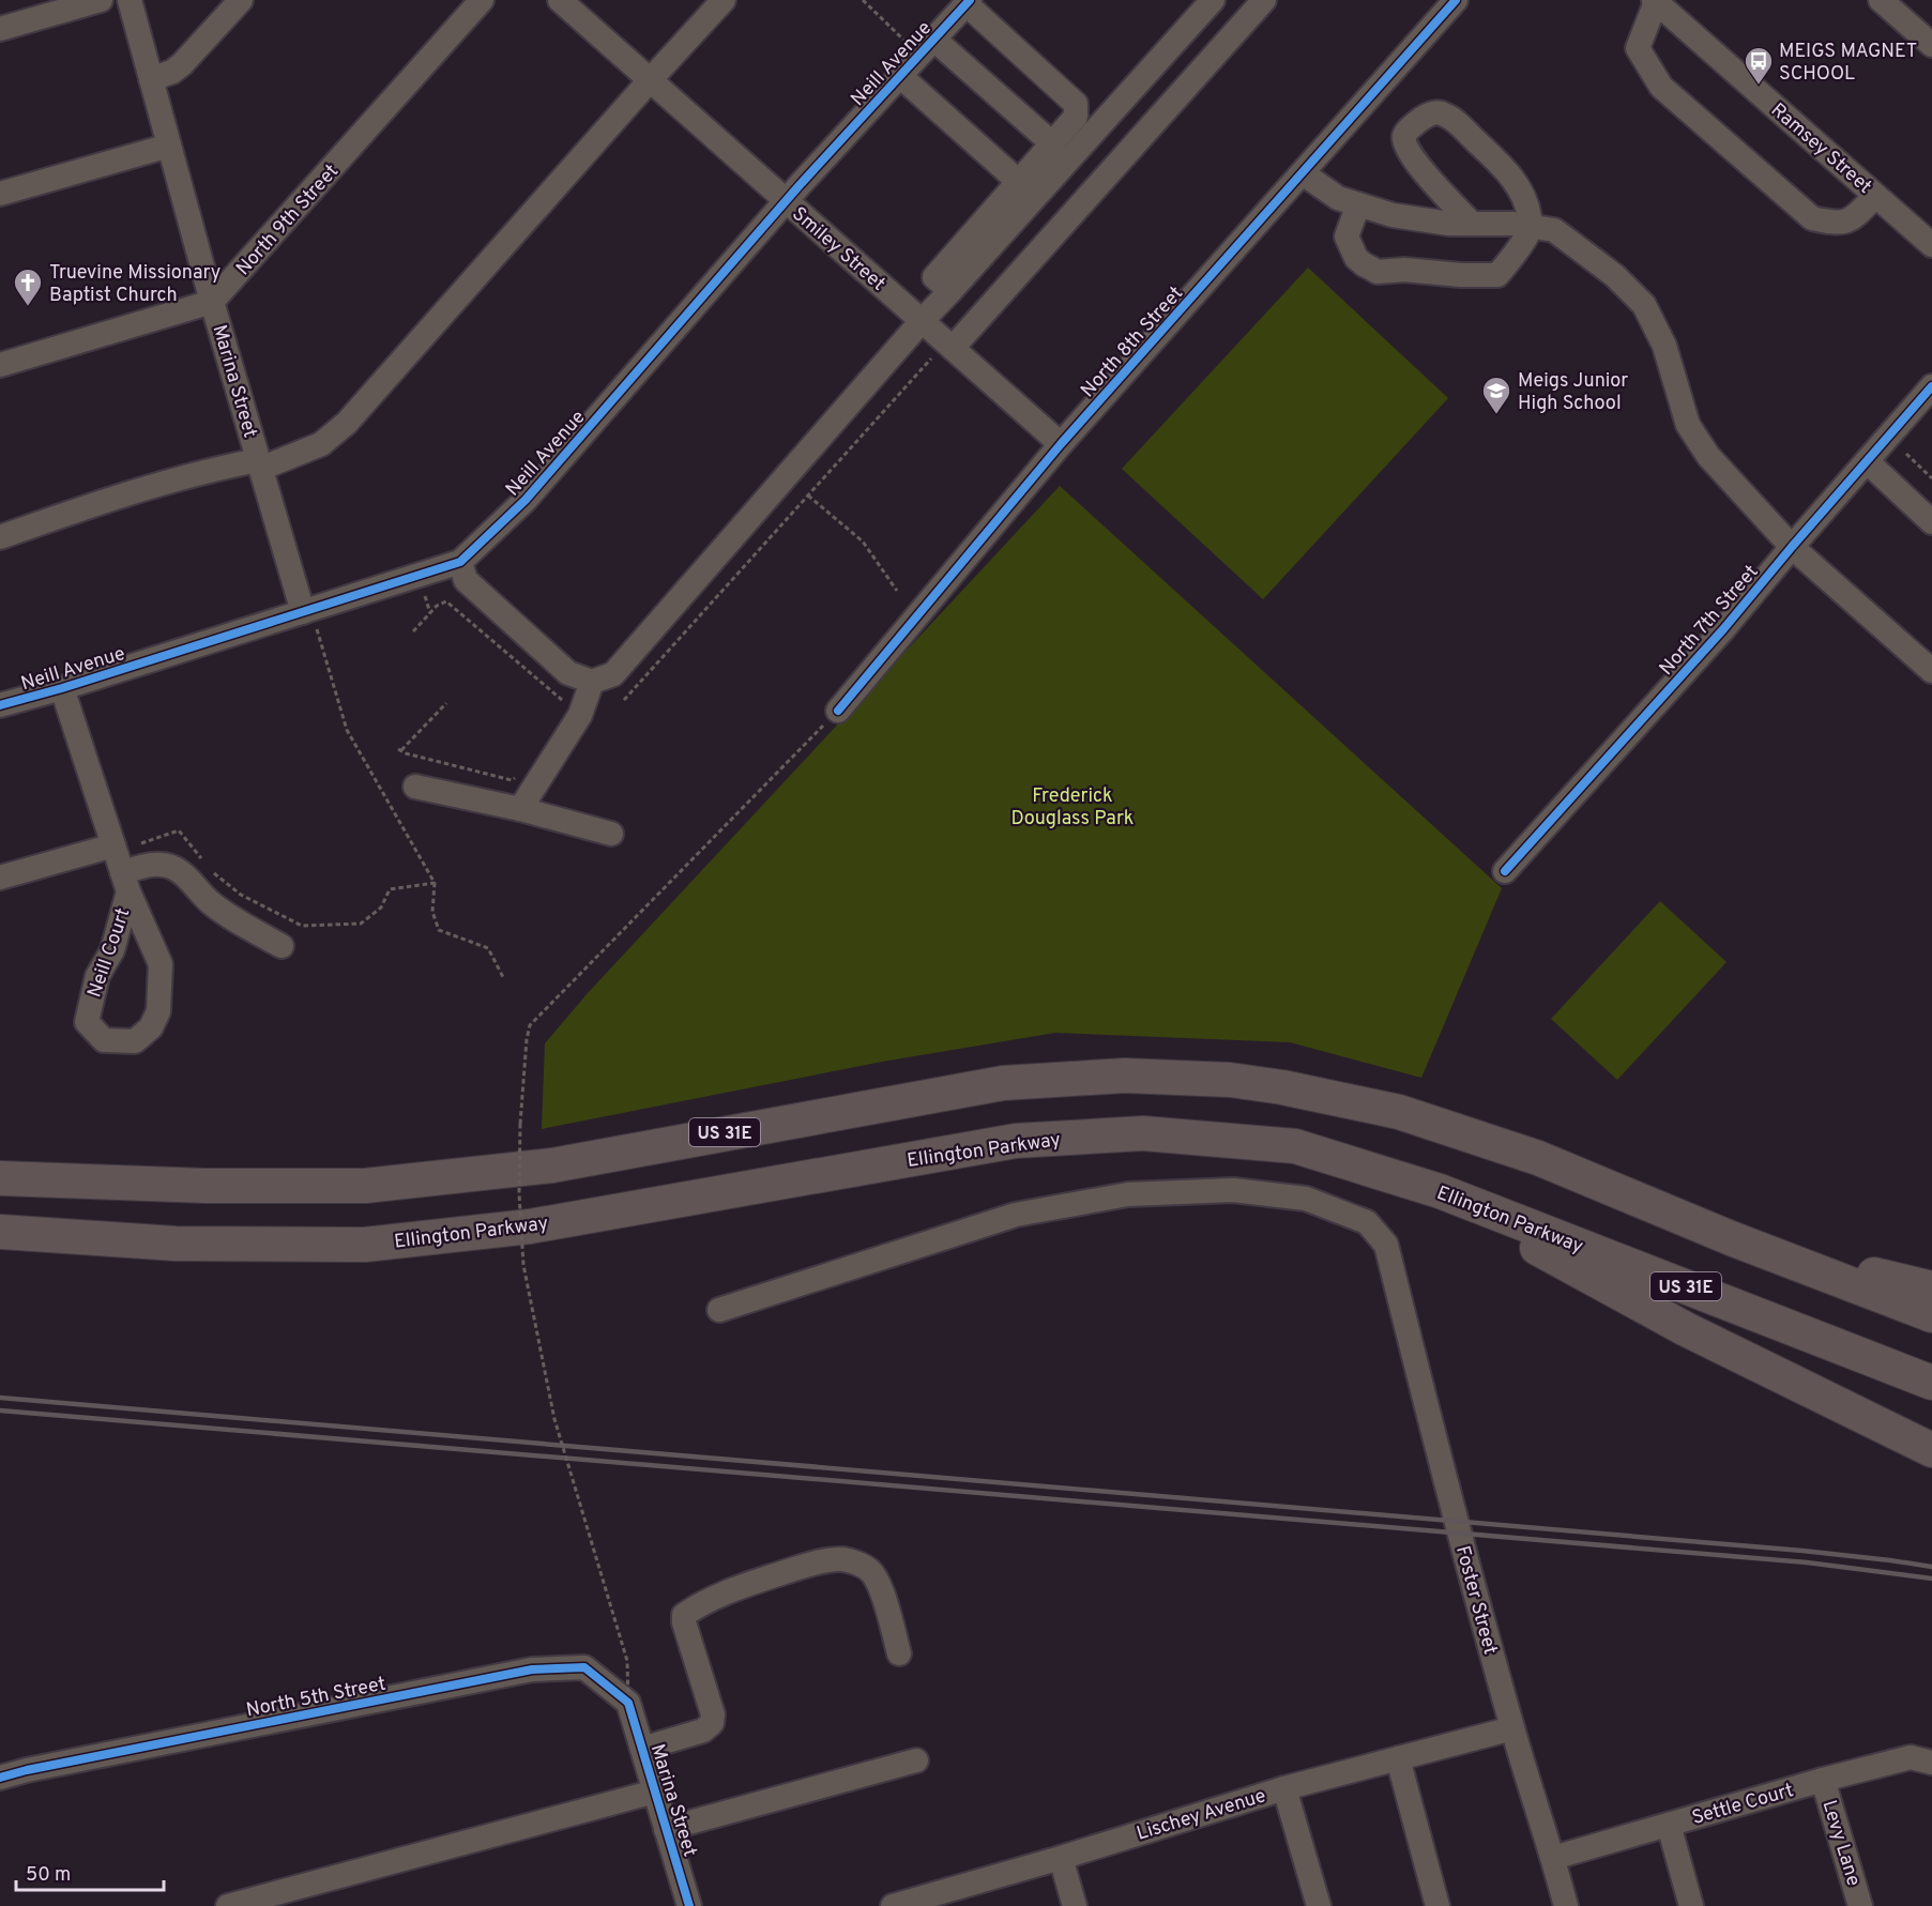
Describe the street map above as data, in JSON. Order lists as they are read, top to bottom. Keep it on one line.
{"streets":{"highway":["US 31E","Ellington Parkway"],"street":["Neill Avenue","Ramsey Street","North 9th Street","Smiley Street","North 8th Street","Marina Street","North 7th Street","Neill Court","Foster Street","North 5th Street","Settle Court","Lischey Avenue","Levy Lane"]},"crossings":[["Neill Avenue","Smiley Street"],["Neill Avenue","Marina Street"],["Neill Avenue","Neill Court"],["North 9th Street","Marina Street"],["Smiley Street","North 8th Street"],["Marina Street","North 5th Street"],["Foster Street","Settle Court"],["Foster Street","Lischey Avenue"],["Settle Court","Levy Lane"]],"parks":["Frederick Douglass Park"],"places":{"bus stop":["MEIGS MAGNET SCHOOL"],"church":["Truevine Missionary Baptist Church"],"school or university":["Meigs Junior High School"]},"scale_bar":"50 m"}
